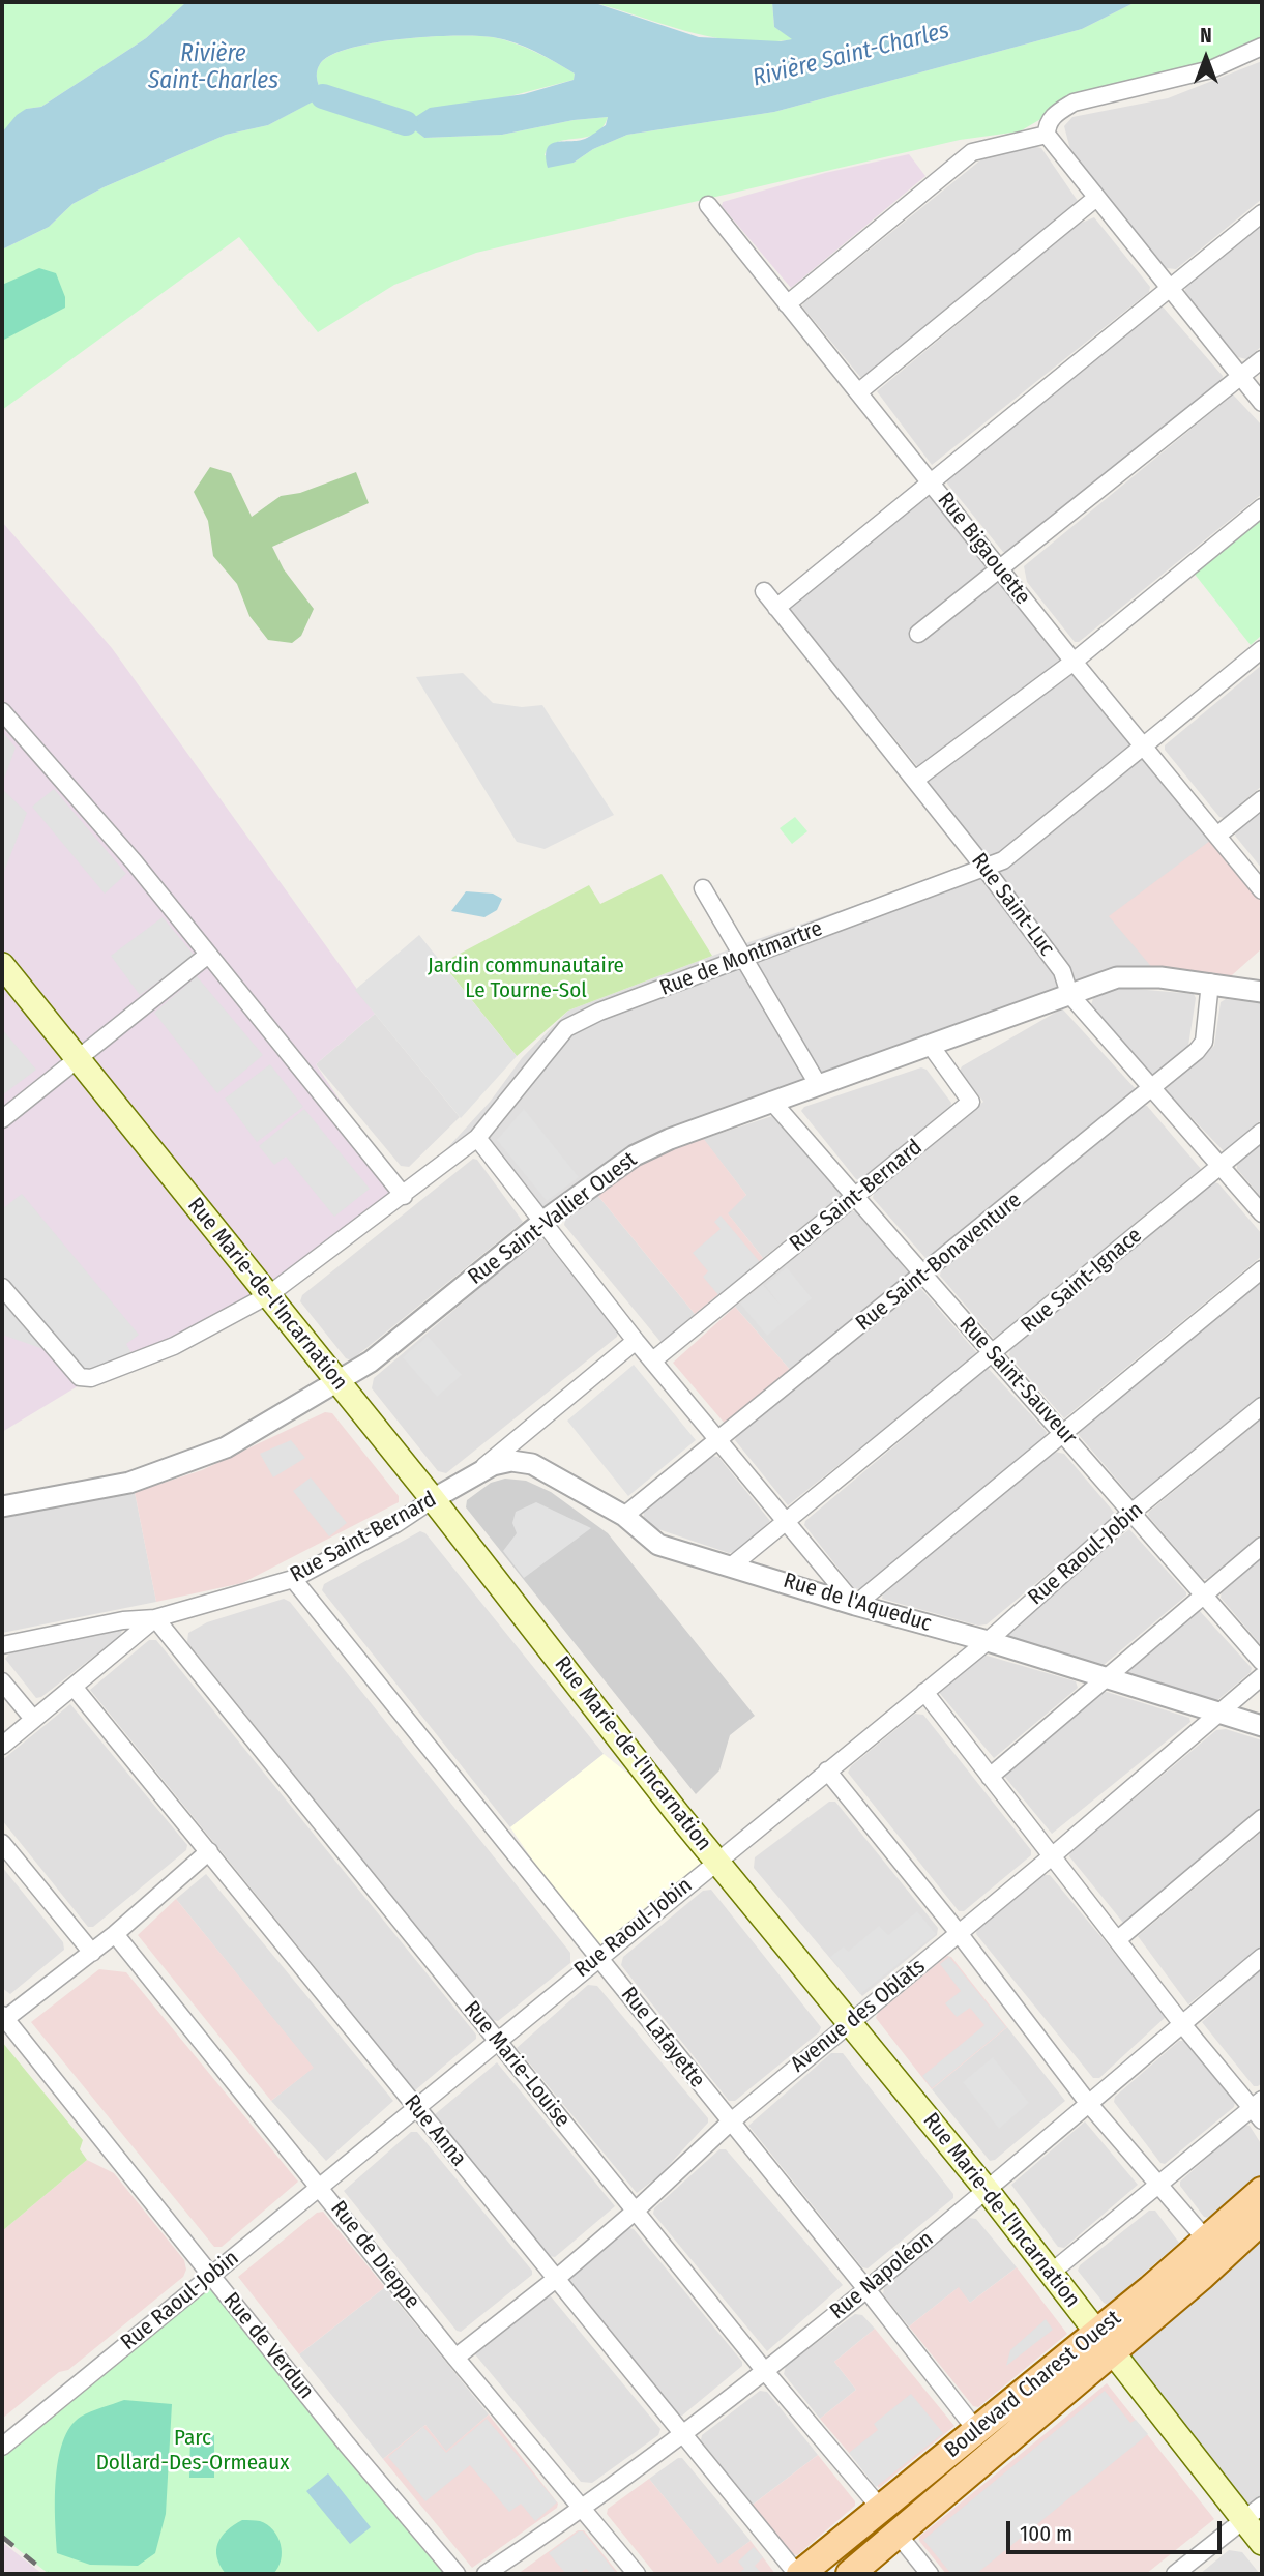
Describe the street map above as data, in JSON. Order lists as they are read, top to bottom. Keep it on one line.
{"streets":{"main road":["Rue Marie-de-l'Incarnation","Boulevard Charest Ouest"],"street":["Rue Bigaouette","Rue Saint-Luc","Rue de Montmartre","Rue Saint-Bernard","Rue Saint-Vallier Ouest","Rue Saint-Bonaventure","Rue Saint-Ignace","Rue Saint-Sauveur","Rue Raoul-Jobin","Rue de l'Aqueduc","Avenue des Oblats","Rue Lafayette","Rue Marie-Louise","Rue Anna","Rue de Dieppe","Rue Napoléon","Rue de Verdun"]},"crossings":[["Rue Bigaouette","Rue de Montmartre"],["Rue Saint-Luc","Rue de Montmartre"],["Rue Saint-Luc","Rue Saint-Vallier Ouest"],["Rue Saint-Luc","Rue Saint-Bonaventure"],["Rue Saint-Luc","Rue Saint-Ignace"],["Rue de Montmartre","Rue Marie-de-l'Incarnation"],["Rue Saint-Bernard","Rue Saint-Vallier Ouest"],["Rue Saint-Bernard","Rue Marie-de-l'Incarnation"],["Rue Saint-Bernard","Rue Saint-Sauveur"],["Rue Saint-Bernard","Rue de l'Aqueduc"],["Rue Saint-Bernard","Rue Lafayette"],["Rue Saint-Bernard","Rue Marie-Louise"],["Rue Saint-Vallier Ouest","Rue Saint-Bonaventure"],["Rue Saint-Vallier Ouest","Rue Marie-de-l'Incarnation"],["Rue Saint-Vallier Ouest","Rue Saint-Sauveur"],["Rue Saint-Bonaventure","Rue Saint-Sauveur"],["Rue Saint-Bonaventure","Rue de l'Aqueduc"],["Rue Saint-Ignace","Rue Saint-Sauveur"],["Rue Saint-Ignace","Rue de l'Aqueduc"],["Rue Marie-de-l'Incarnation","Rue Raoul-Jobin"],["Rue Marie-de-l'Incarnation","Avenue des Oblats"],["Rue Marie-de-l'Incarnation","Rue Napoléon"],["Rue Marie-de-l'Incarnation","Boulevard Charest Ouest"],["Rue Saint-Sauveur","Rue Raoul-Jobin"],["Rue Raoul-Jobin","Rue de l'Aqueduc"],["Rue Raoul-Jobin","Rue Lafayette"],["Rue Raoul-Jobin","Rue Marie-Louise"],["Rue Raoul-Jobin","Rue Anna"],["Rue Raoul-Jobin","Rue de Dieppe"],["Rue Raoul-Jobin","Rue de Verdun"],["Rue de l'Aqueduc","Avenue des Oblats"],["Avenue des Oblats","Rue Lafayette"],["Avenue des Oblats","Rue Marie-Louise"],["Avenue des Oblats","Rue Anna"],["Avenue des Oblats","Rue de Dieppe"],["Rue Lafayette","Rue Napoléon"],["Rue Lafayette","Boulevard Charest Ouest"],["Rue Marie-Louise","Rue Napoléon"],["Rue Marie-Louise","Boulevard Charest Ouest"],["Rue Anna","Rue Napoléon"],["Rue Anna","Boulevard Charest Ouest"],["Rue de Dieppe","Rue Napoléon"]],"water":["Rivière Saint-Charles"],"parks":["Jardin communautaire Le Tourne-Sol","Parc Dollard-Des-Ormeaux"],"scale_bar":"100 m","north":"top"}
